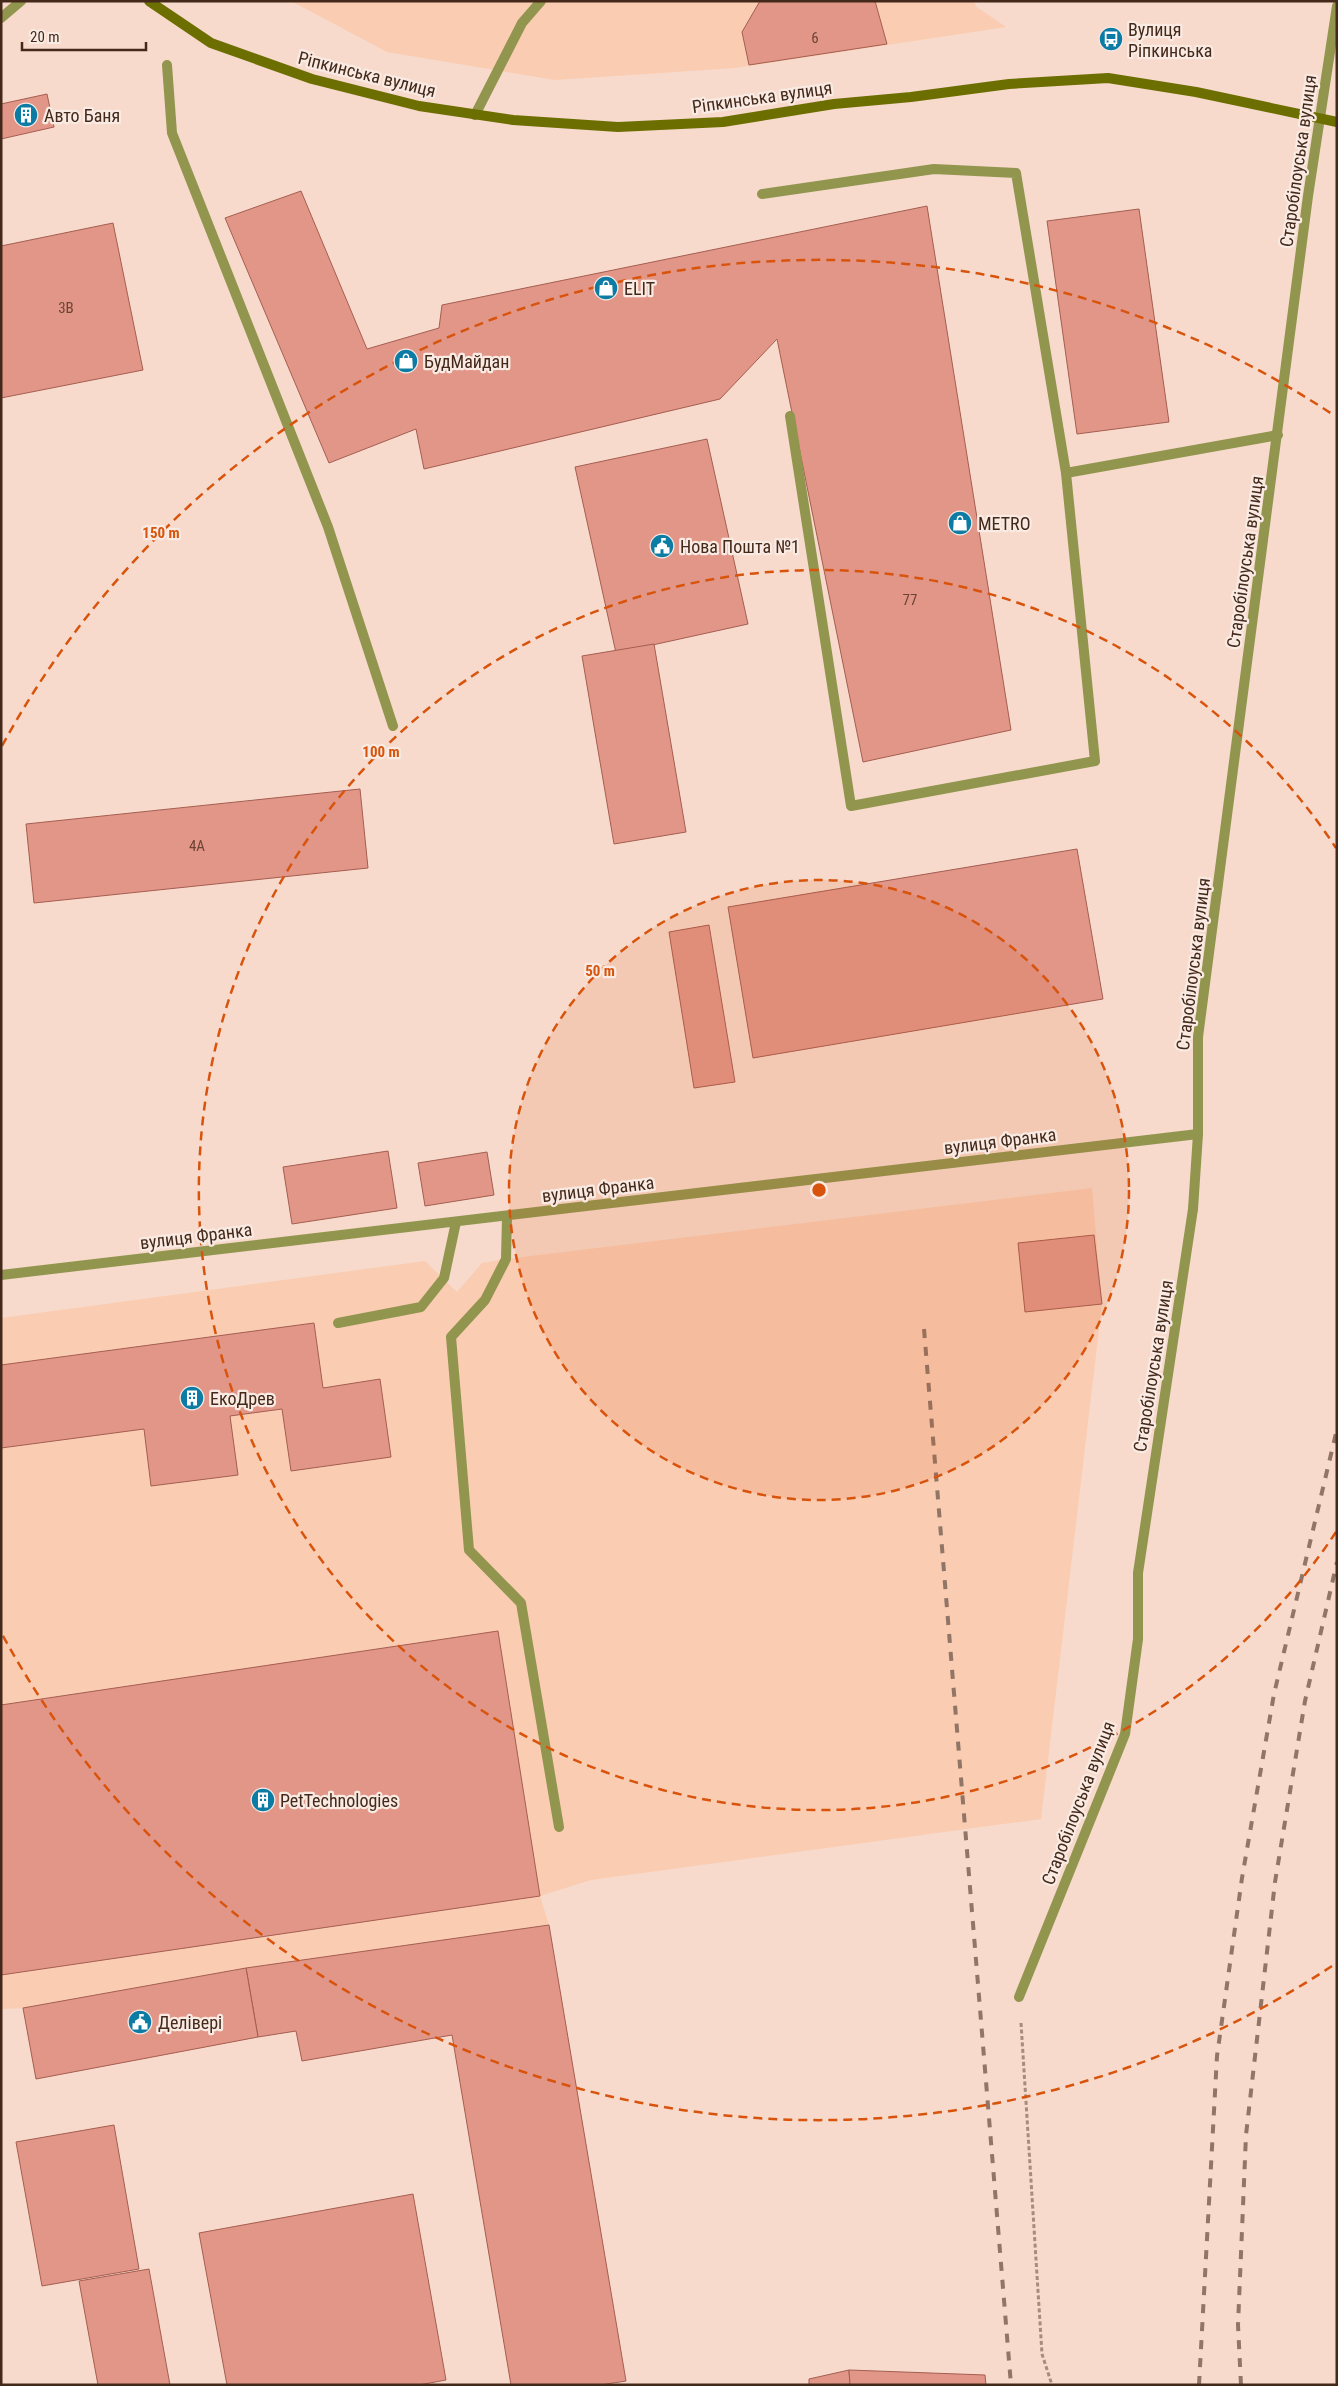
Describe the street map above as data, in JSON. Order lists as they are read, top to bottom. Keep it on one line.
{"streets":{"main road":["Ріпкинська вулиця"],"street":["Старобілоуська вулиця","вулиця Франка"]},"crossings":[["Ріпкинська вулиця","Старобілоуська вулиця"],["Старобілоуська вулиця","вулиця Франка"]],"places":{"bus stop":["Вулиця Ріпкинська"],"building":["Авто Баня","ЕкоДрев","PetTechnologies"],"shop":["ELIT","БудМайдан","METRO"],"public building":["Нова Пошта №1","Делівері"]},"house_numbers":["6","3В","77","4А"],"scale_bar":"20 m","rings":["150 m","100 m","50 m"]}
